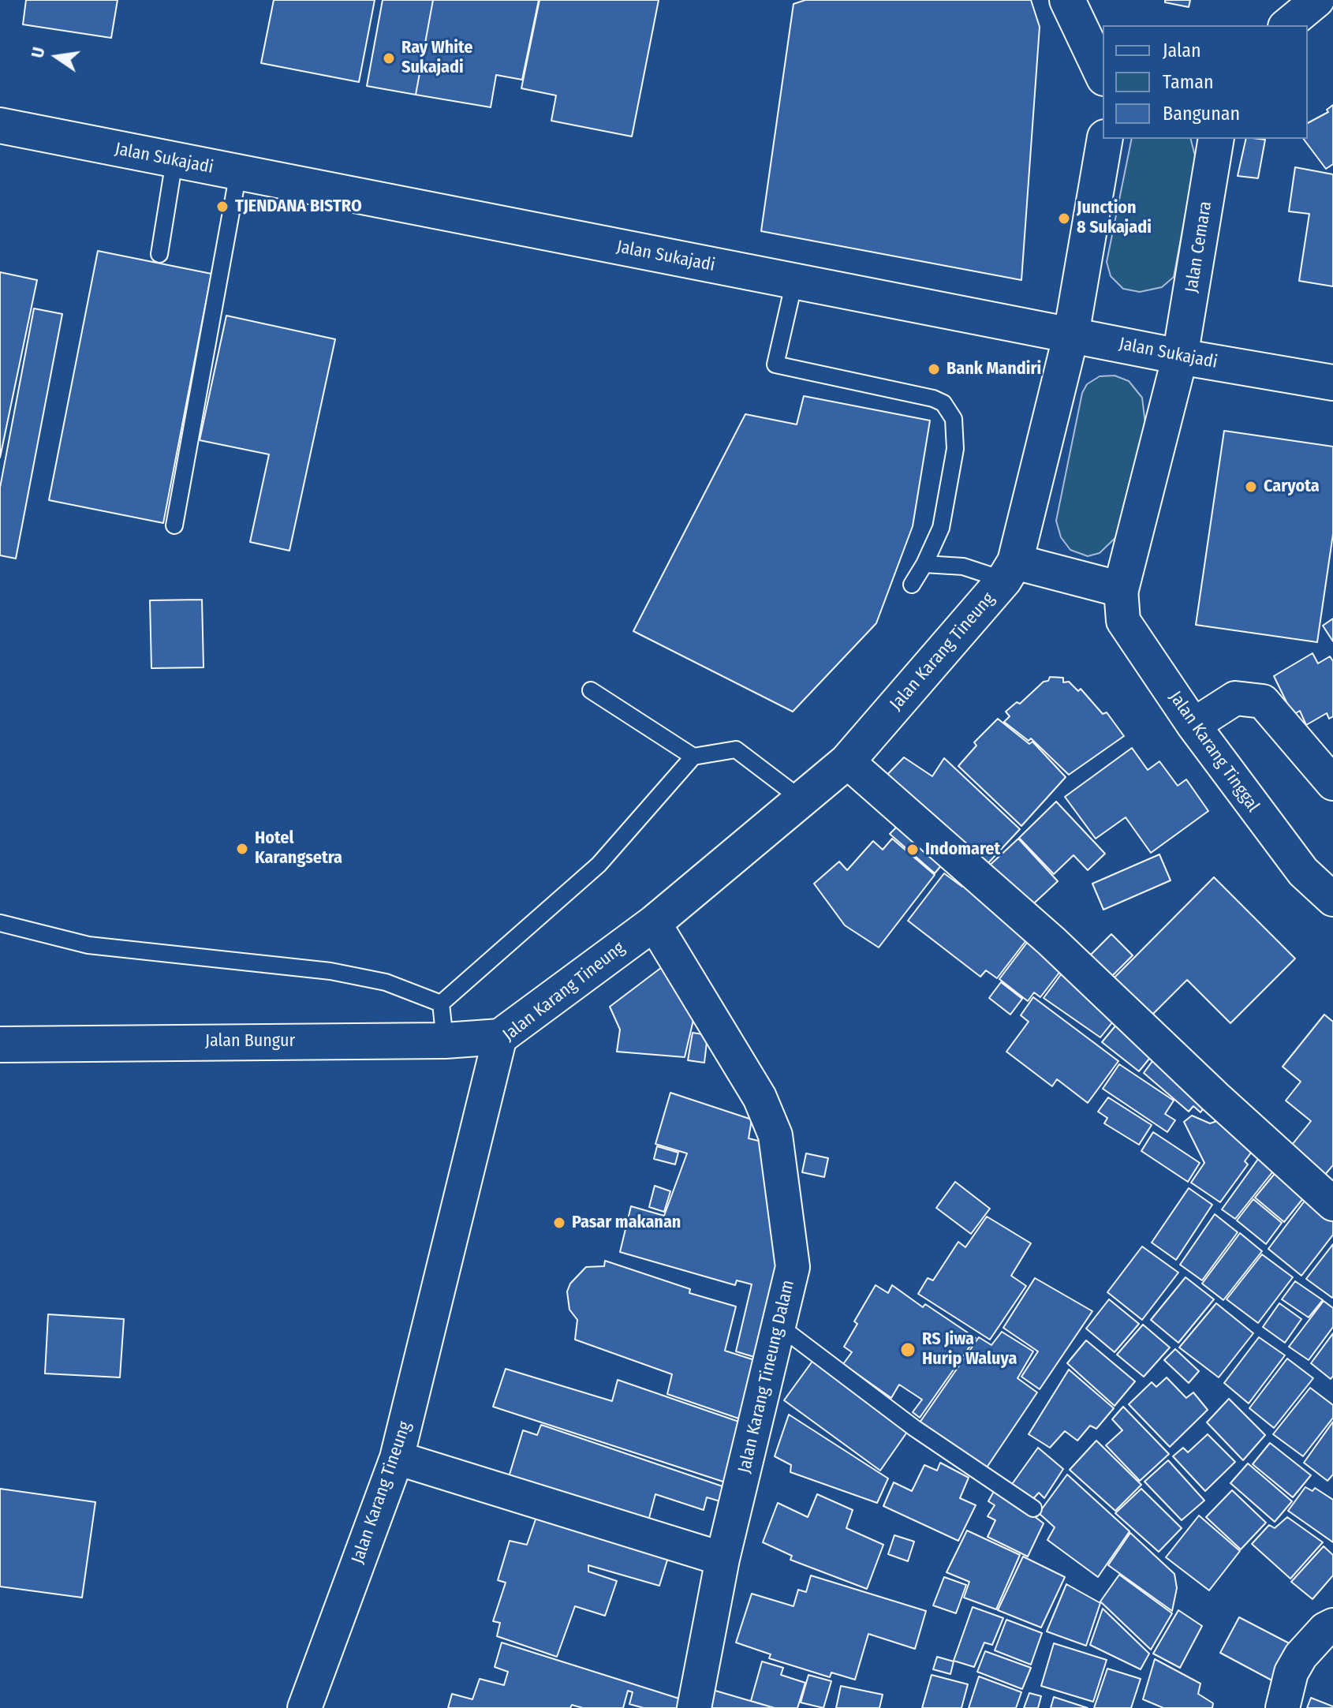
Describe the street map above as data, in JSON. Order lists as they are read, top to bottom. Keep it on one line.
{"streets":{"street":["Jalan Sukajadi","Jalan Cemara","Jalan Karang Tineung","Jalan Karang Tinggal","Jalan Bungur","Jalan Karang Tineung Dalam"]},"crossings":[["Jalan Sukajadi","Jalan Cemara"],["Jalan Sukajadi","Jalan Karang Tineung"],["Jalan Karang Tineung","Jalan Bungur"],["Jalan Karang Tineung","Jalan Karang Tineung Dalam"]],"places":["Ray White Sukajadi","TJENDANA BISTRO","Junction 8 Sukajadi","Bank Mandiri","Caryota","Hotel Karangsetra","Indomaret","Pasar makanan","RS Jiwa Hurip Waluya"],"legend":["Jalan","Taman","Bangunan"],"north":"left"}
